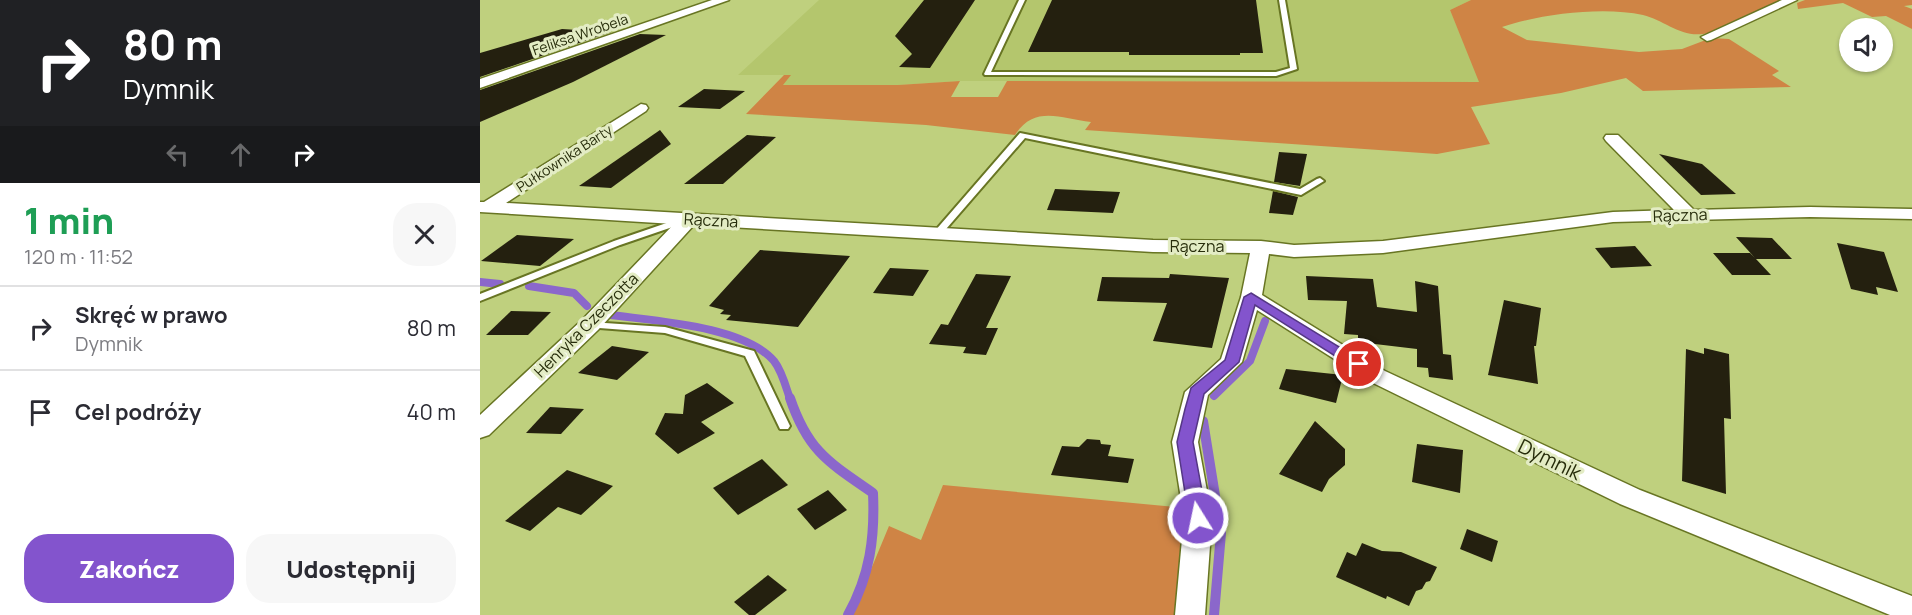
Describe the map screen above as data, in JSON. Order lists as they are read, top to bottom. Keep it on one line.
{"streets":{"street":["Feliksa Wrobela","Pułkownika Barty","Rączna","Henryka Czeczotta","Dymnik"]},"crossings":[["Pułkownika Barty","Rączna"],["Rączna","Henryka Czeczotta"]],"page":{"turn":["80 m","Dymnik"],"heading":["1 min","120 m · 11:52"],"list":[{"name":"Skręć w prawo","note":"Dymnik","value":"80 m"},{"name":"Cel podróży","value":"40 m"}],"buttons":["Zakończ","Udostępnij"]}}
